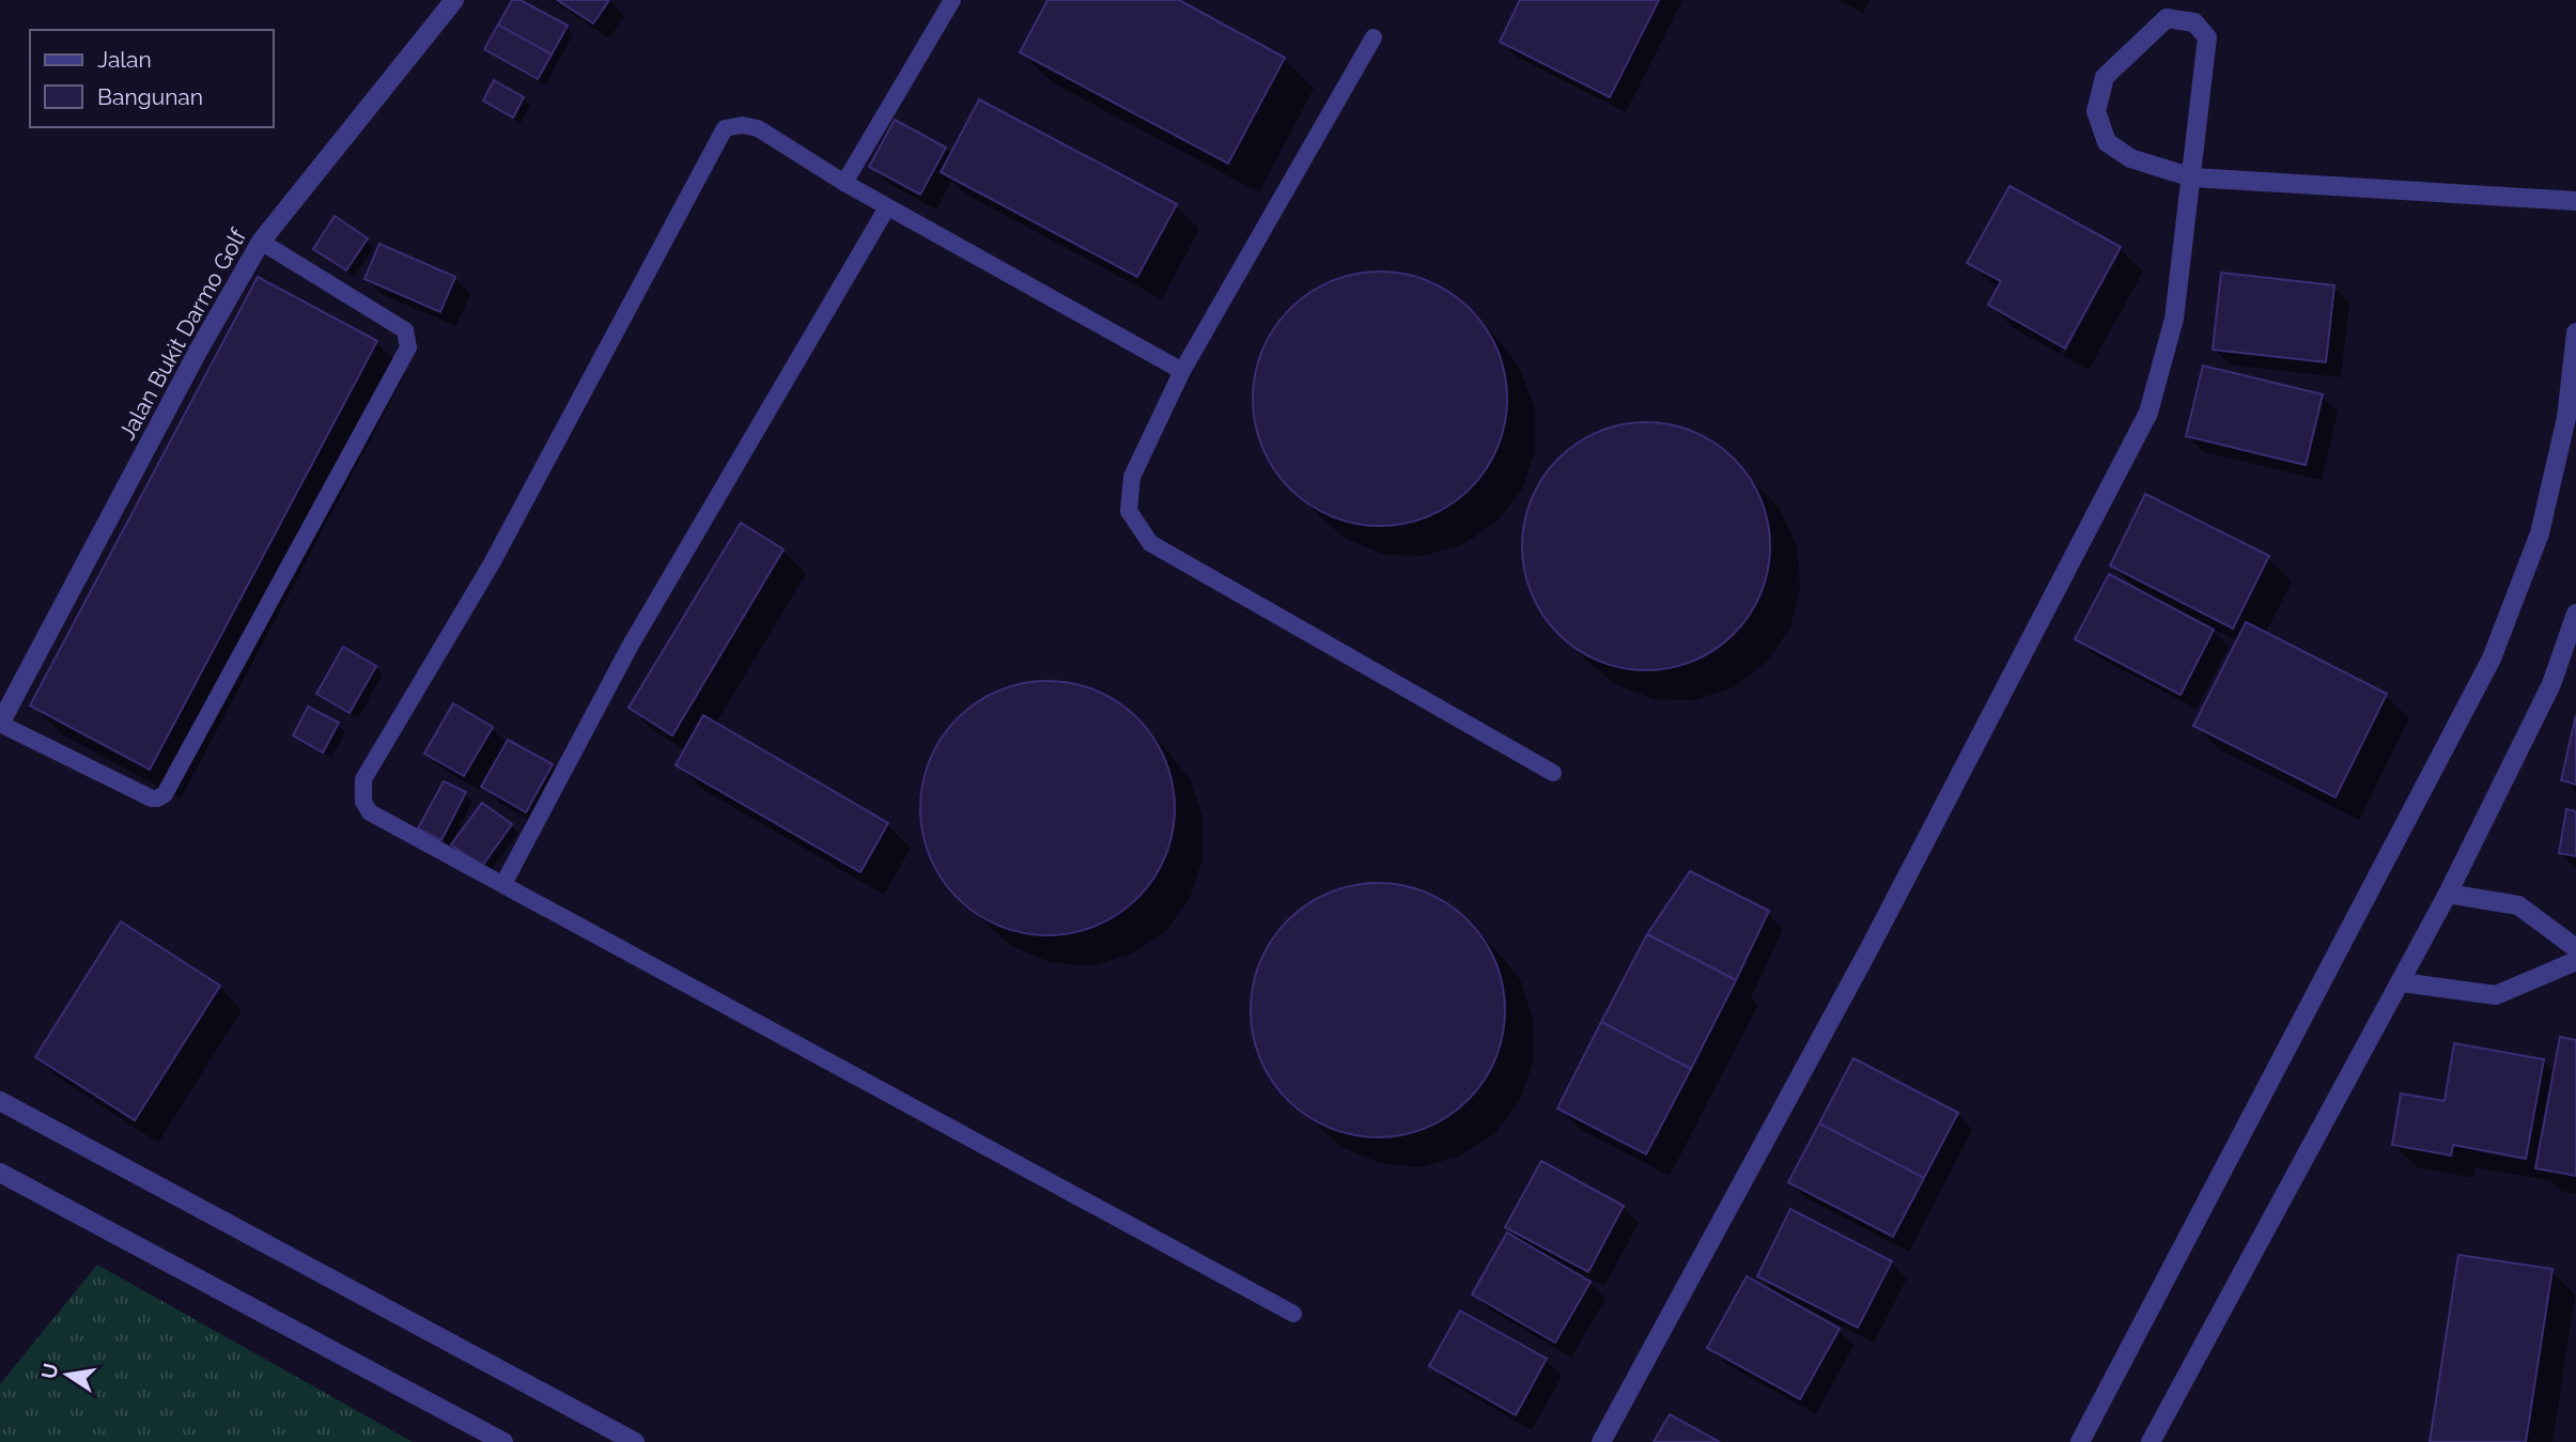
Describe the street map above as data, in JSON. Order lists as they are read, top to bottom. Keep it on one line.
{"streets":{"street":["Jalan Bukit Darmo Golf"]},"legend":["Jalan","Bangunan"],"north":"left"}
